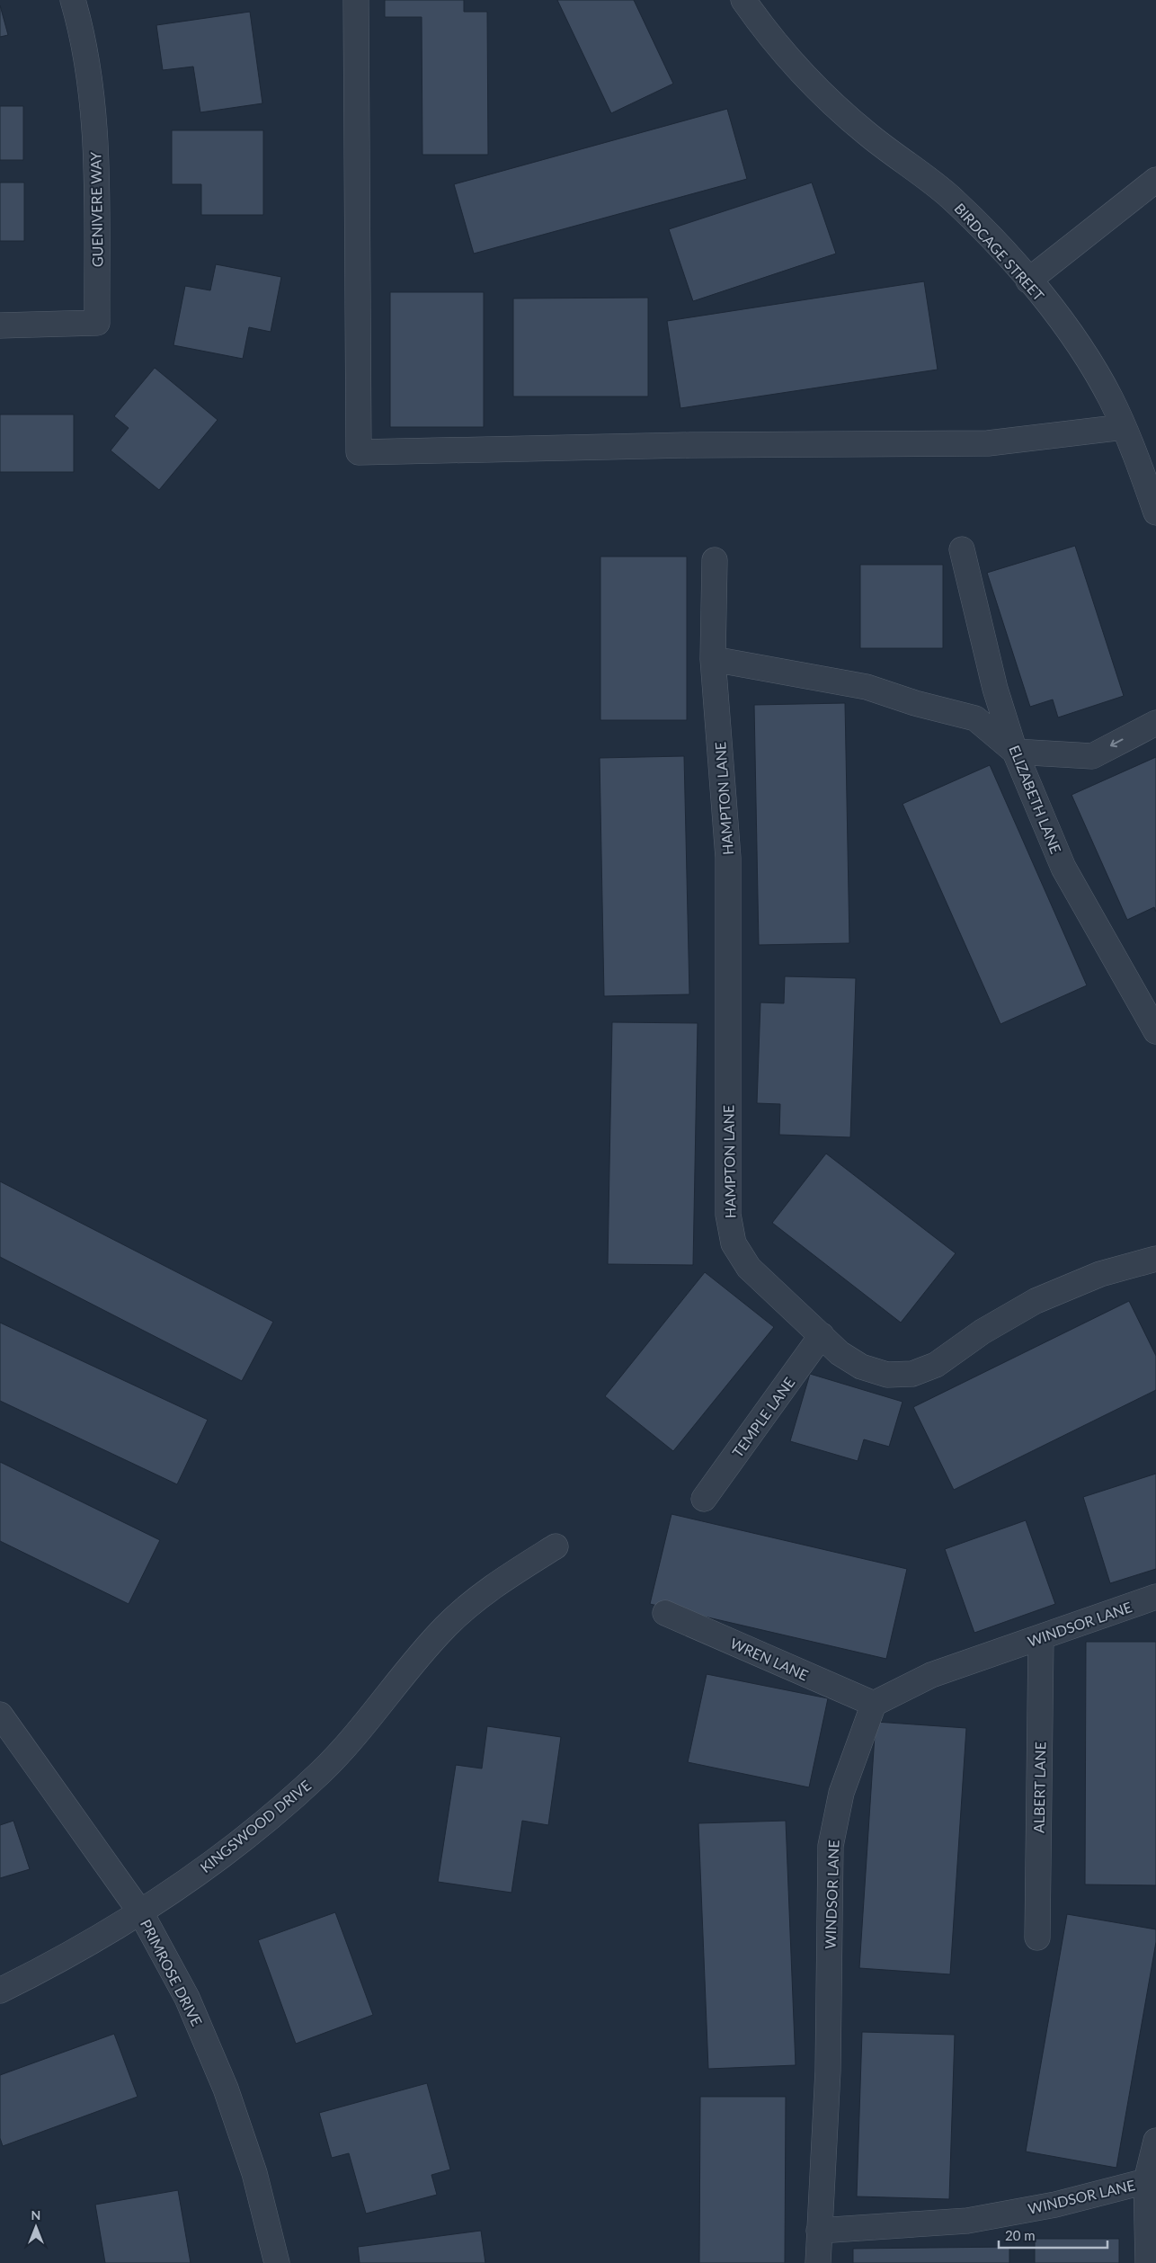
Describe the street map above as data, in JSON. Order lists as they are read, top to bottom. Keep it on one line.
{"streets":{"street":["GUENIVERE WAY","BIRDCAGE STREET","HAMPTON LANE","ELIZABETH LANE","TEMPLE LANE","WINDSOR LANE","WREN LANE","ALBERT LANE","KINGSWOOD DRIVE","PRIMROSE DRIVE"]},"crossings":[["HAMPTON LANE","TEMPLE LANE"],["WINDSOR LANE","WREN LANE"],["WINDSOR LANE","ALBERT LANE"],["KINGSWOOD DRIVE","PRIMROSE DRIVE"]],"scale_bar":"20 m","north":"top"}
